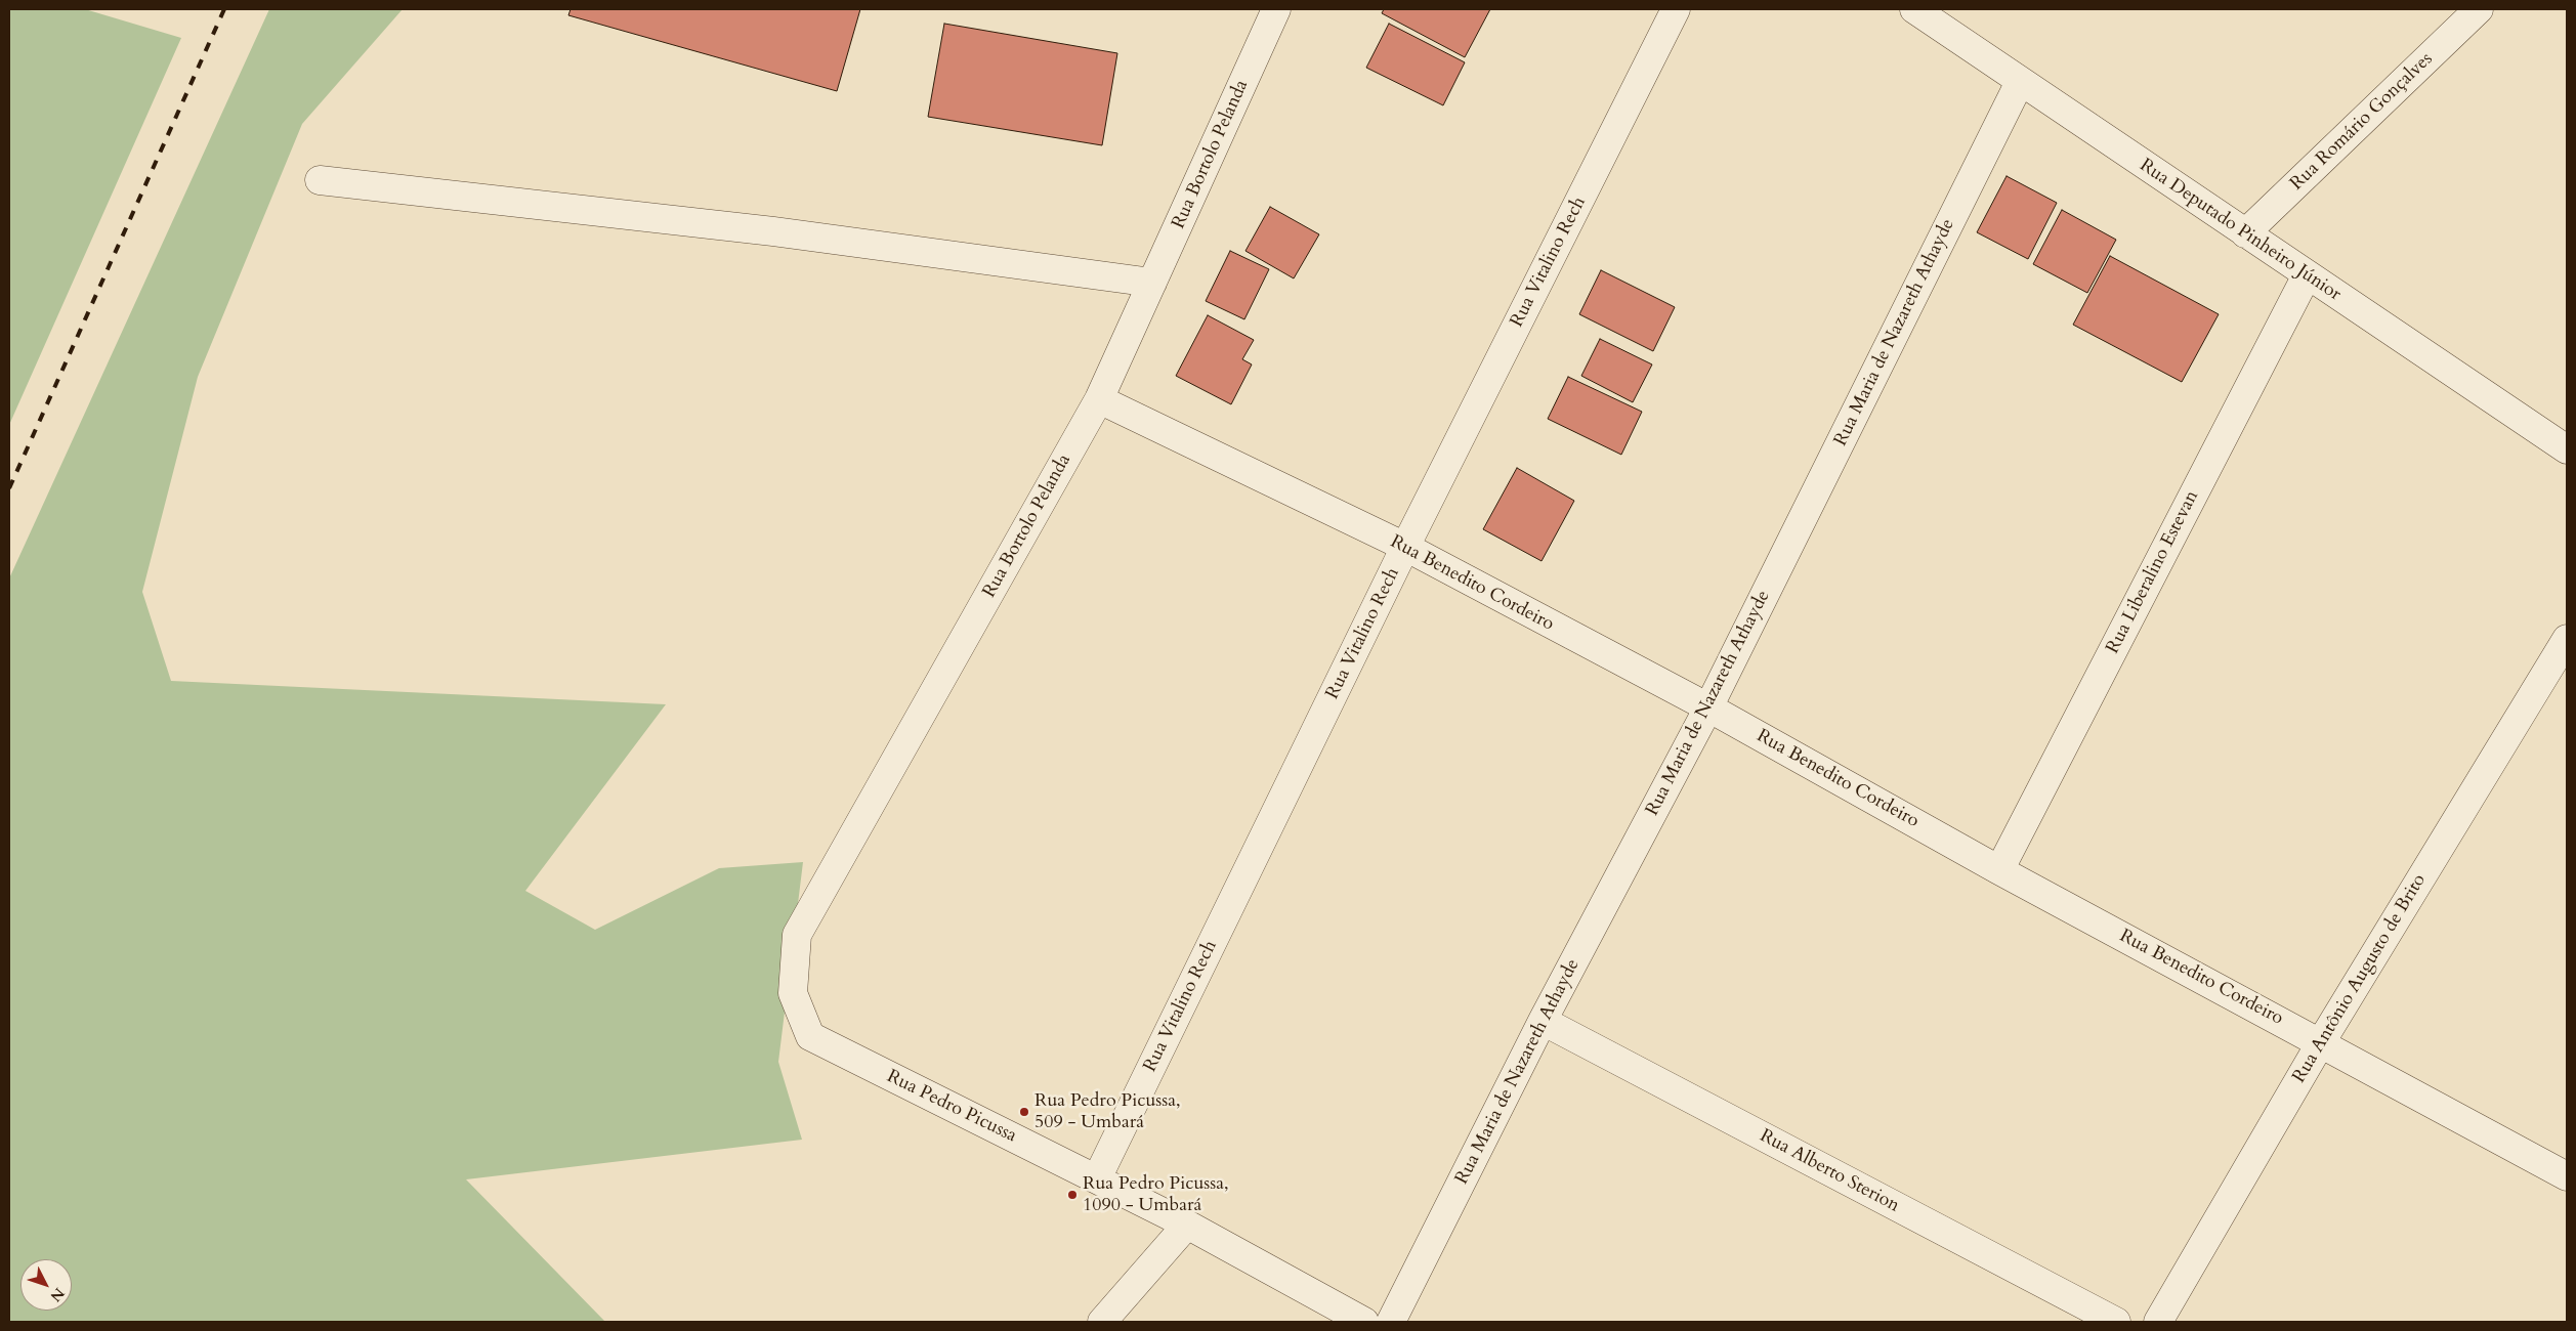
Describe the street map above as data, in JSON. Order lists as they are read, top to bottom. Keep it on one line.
{"streets":{"street":["Rua Romário Gonçalves","Rua Bortolo Pelanda","Rua Deputado Pinheiro Júnior","Rua Vitalino Rech","Rua Maria de Nazareth Athayde","Rua Liberalino Estevan","Rua Benedito Cordeiro","Rua Antônio Augusto de Brito","Rua Pedro Picussa","Rua Alberto Sterion"]},"crossings":[["Rua Romário Gonçalves","Rua Deputado Pinheiro Júnior"],["Rua Bortolo Pelanda","Rua Benedito Cordeiro"],["Rua Bortolo Pelanda","Rua Pedro Picussa"],["Rua Deputado Pinheiro Júnior","Rua Maria de Nazareth Athayde"],["Rua Deputado Pinheiro Júnior","Rua Liberalino Estevan"],["Rua Vitalino Rech","Rua Benedito Cordeiro"],["Rua Vitalino Rech","Rua Pedro Picussa"],["Rua Maria de Nazareth Athayde","Rua Benedito Cordeiro"],["Rua Maria de Nazareth Athayde","Rua Alberto Sterion"],["Rua Liberalino Estevan","Rua Benedito Cordeiro"],["Rua Benedito Cordeiro","Rua Antônio Augusto de Brito"]],"places":["Rua Pedro Picussa, 509 - Umbará","Rua Pedro Picussa, 1090 - Umbará"],"north":"bottom right"}
